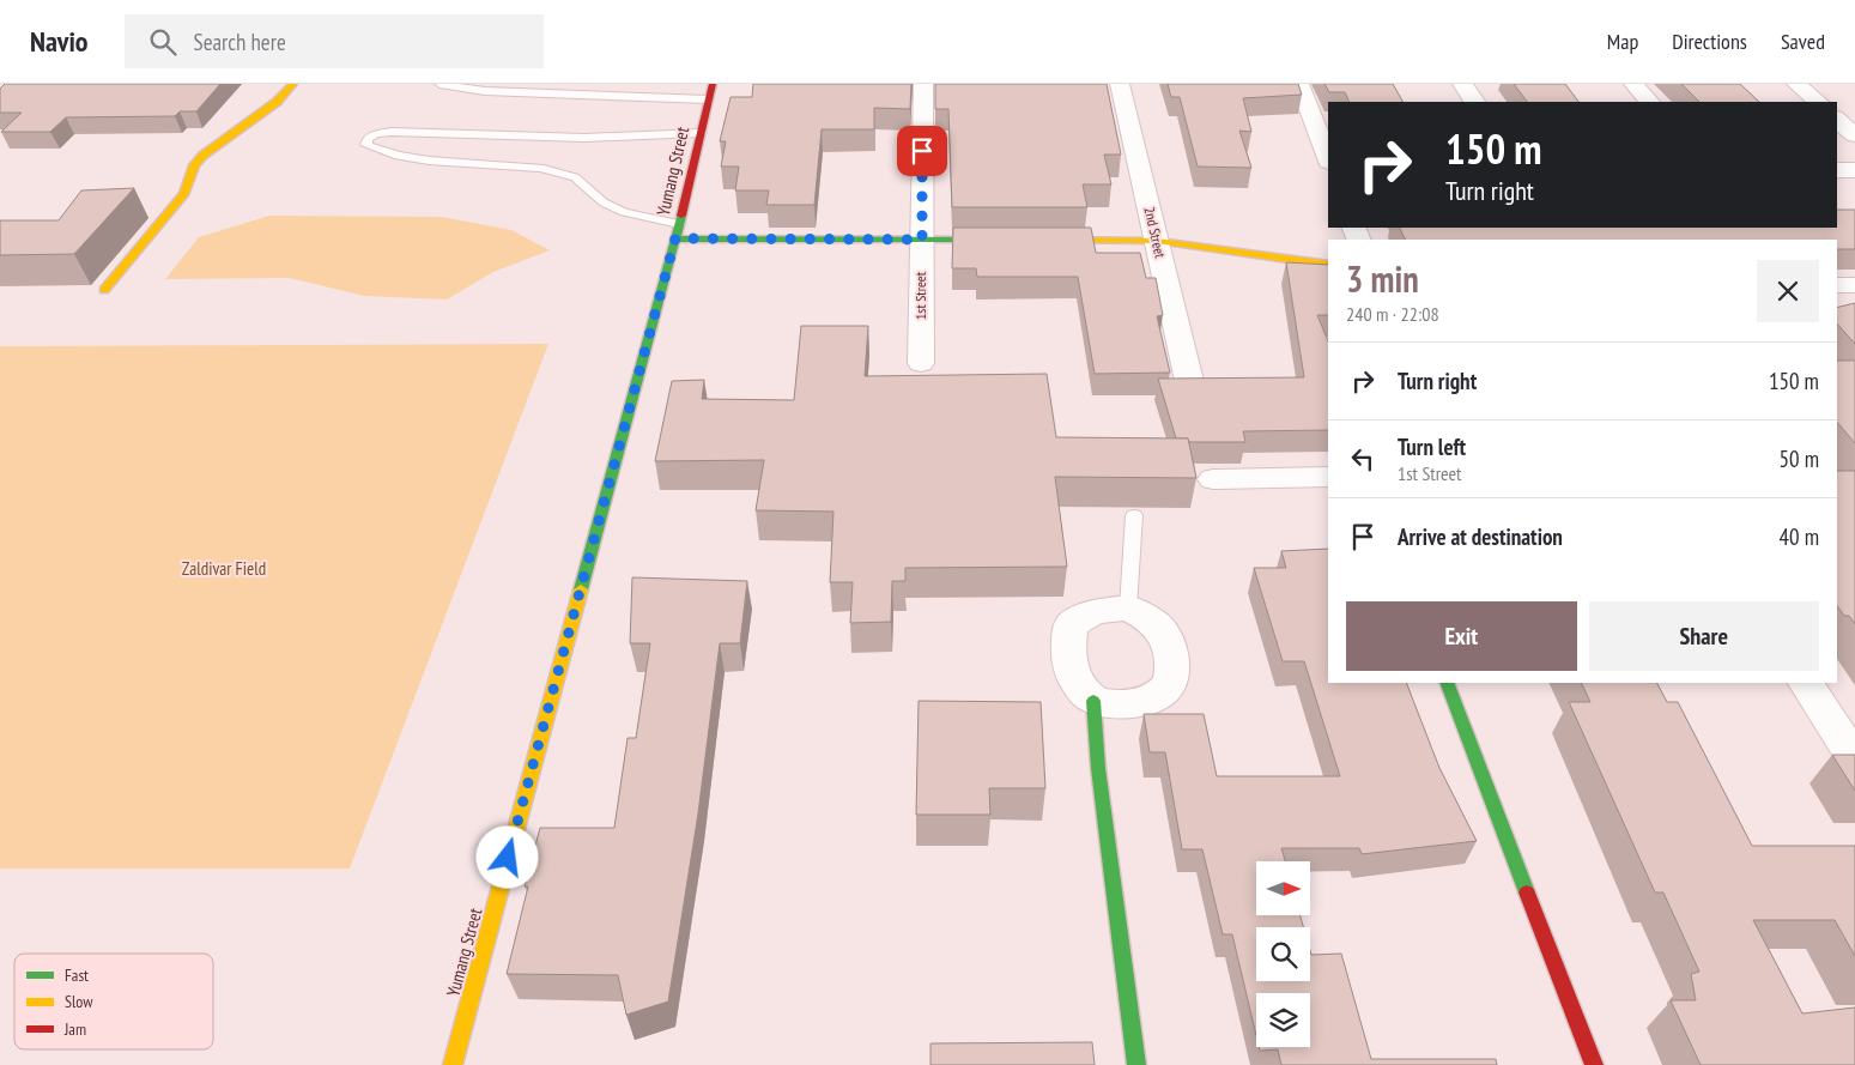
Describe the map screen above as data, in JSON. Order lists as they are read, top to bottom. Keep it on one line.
{"streets":{"street":["Yumang Street","2nd Street","1st Street"]},"parks":["Zaldivar Field"],"legend":["Fast","Slow","Jam"],"north":"right","page":{"header":"Navio","search":"Search here","nav":["Map","Directions","Saved"],"turn":["150 m","Turn right"],"heading":["3 min","240 m · 22:08"],"list":[{"name":"Turn right","value":"150 m"},{"name":"Turn left","note":"1st Street","value":"50 m"},{"name":"Arrive at destination","value":"40 m"}],"buttons":["Exit","Share"]}}
